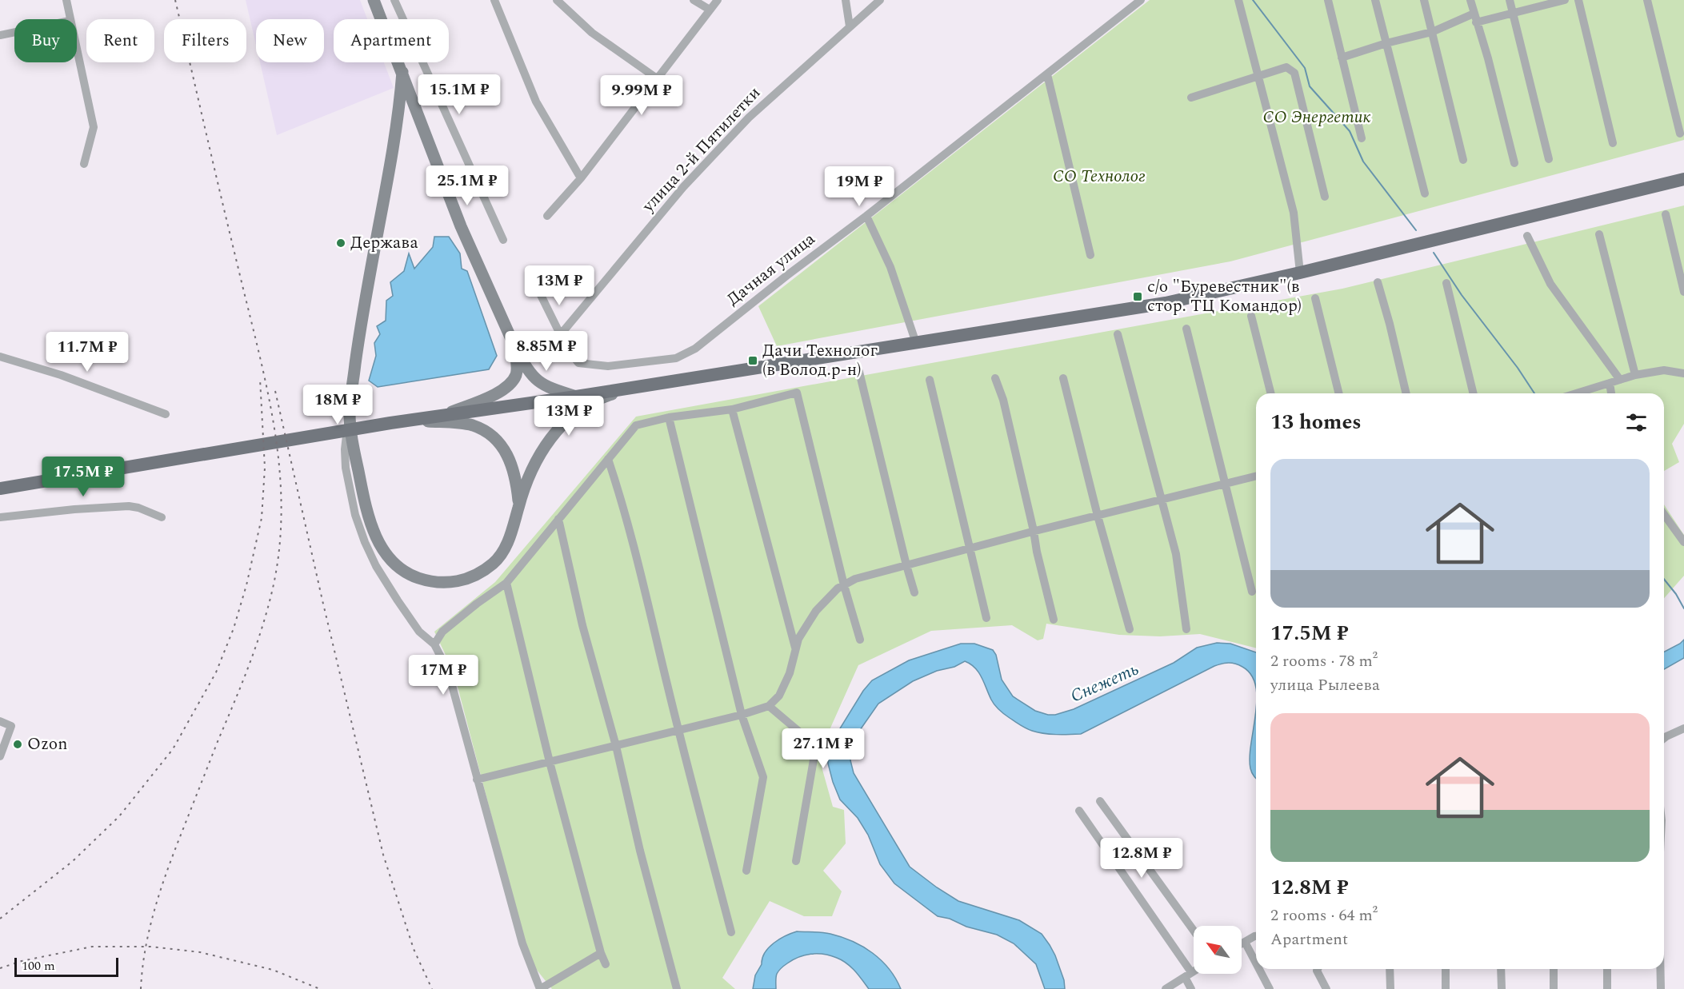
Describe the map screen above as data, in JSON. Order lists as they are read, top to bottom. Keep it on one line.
{"streets":{"street":["улица 2-й Пятилетки","Дачная улица"]},"crossings":[["улица 2-й Пятилетки","Дачная улица"]],"water":["Снежеть"],"parks":["СО Энергетик","СО Технолог"],"places":{"other":["Держава","Ozon"],"transit":["с/о \"Буревестник\"(в стор. ТЦ Командор)","Дачи Технолог (в Волод.р-н)"]},"scale_bar":"100 m","north":"top left","page":{"chip":["Buy","Rent","Filters","New","Apartment"],"price":["15.1M ₽","9.99M ₽","25.1M ₽","19M ₽","13M ₽","8.85M ₽","11.7M ₽","18M ₽","13M ₽","17.5M ₽","17M ₽","27.1M ₽","12.8M ₽"],"heading":"13 homes","list":[{"name":"17.5M ₽","note":"2 rooms · 78 m² · улица Рылеева"},{"name":"12.8M ₽","note":"2 rooms · 64 m² · Apartment"}],"scale":"100 m"}}
